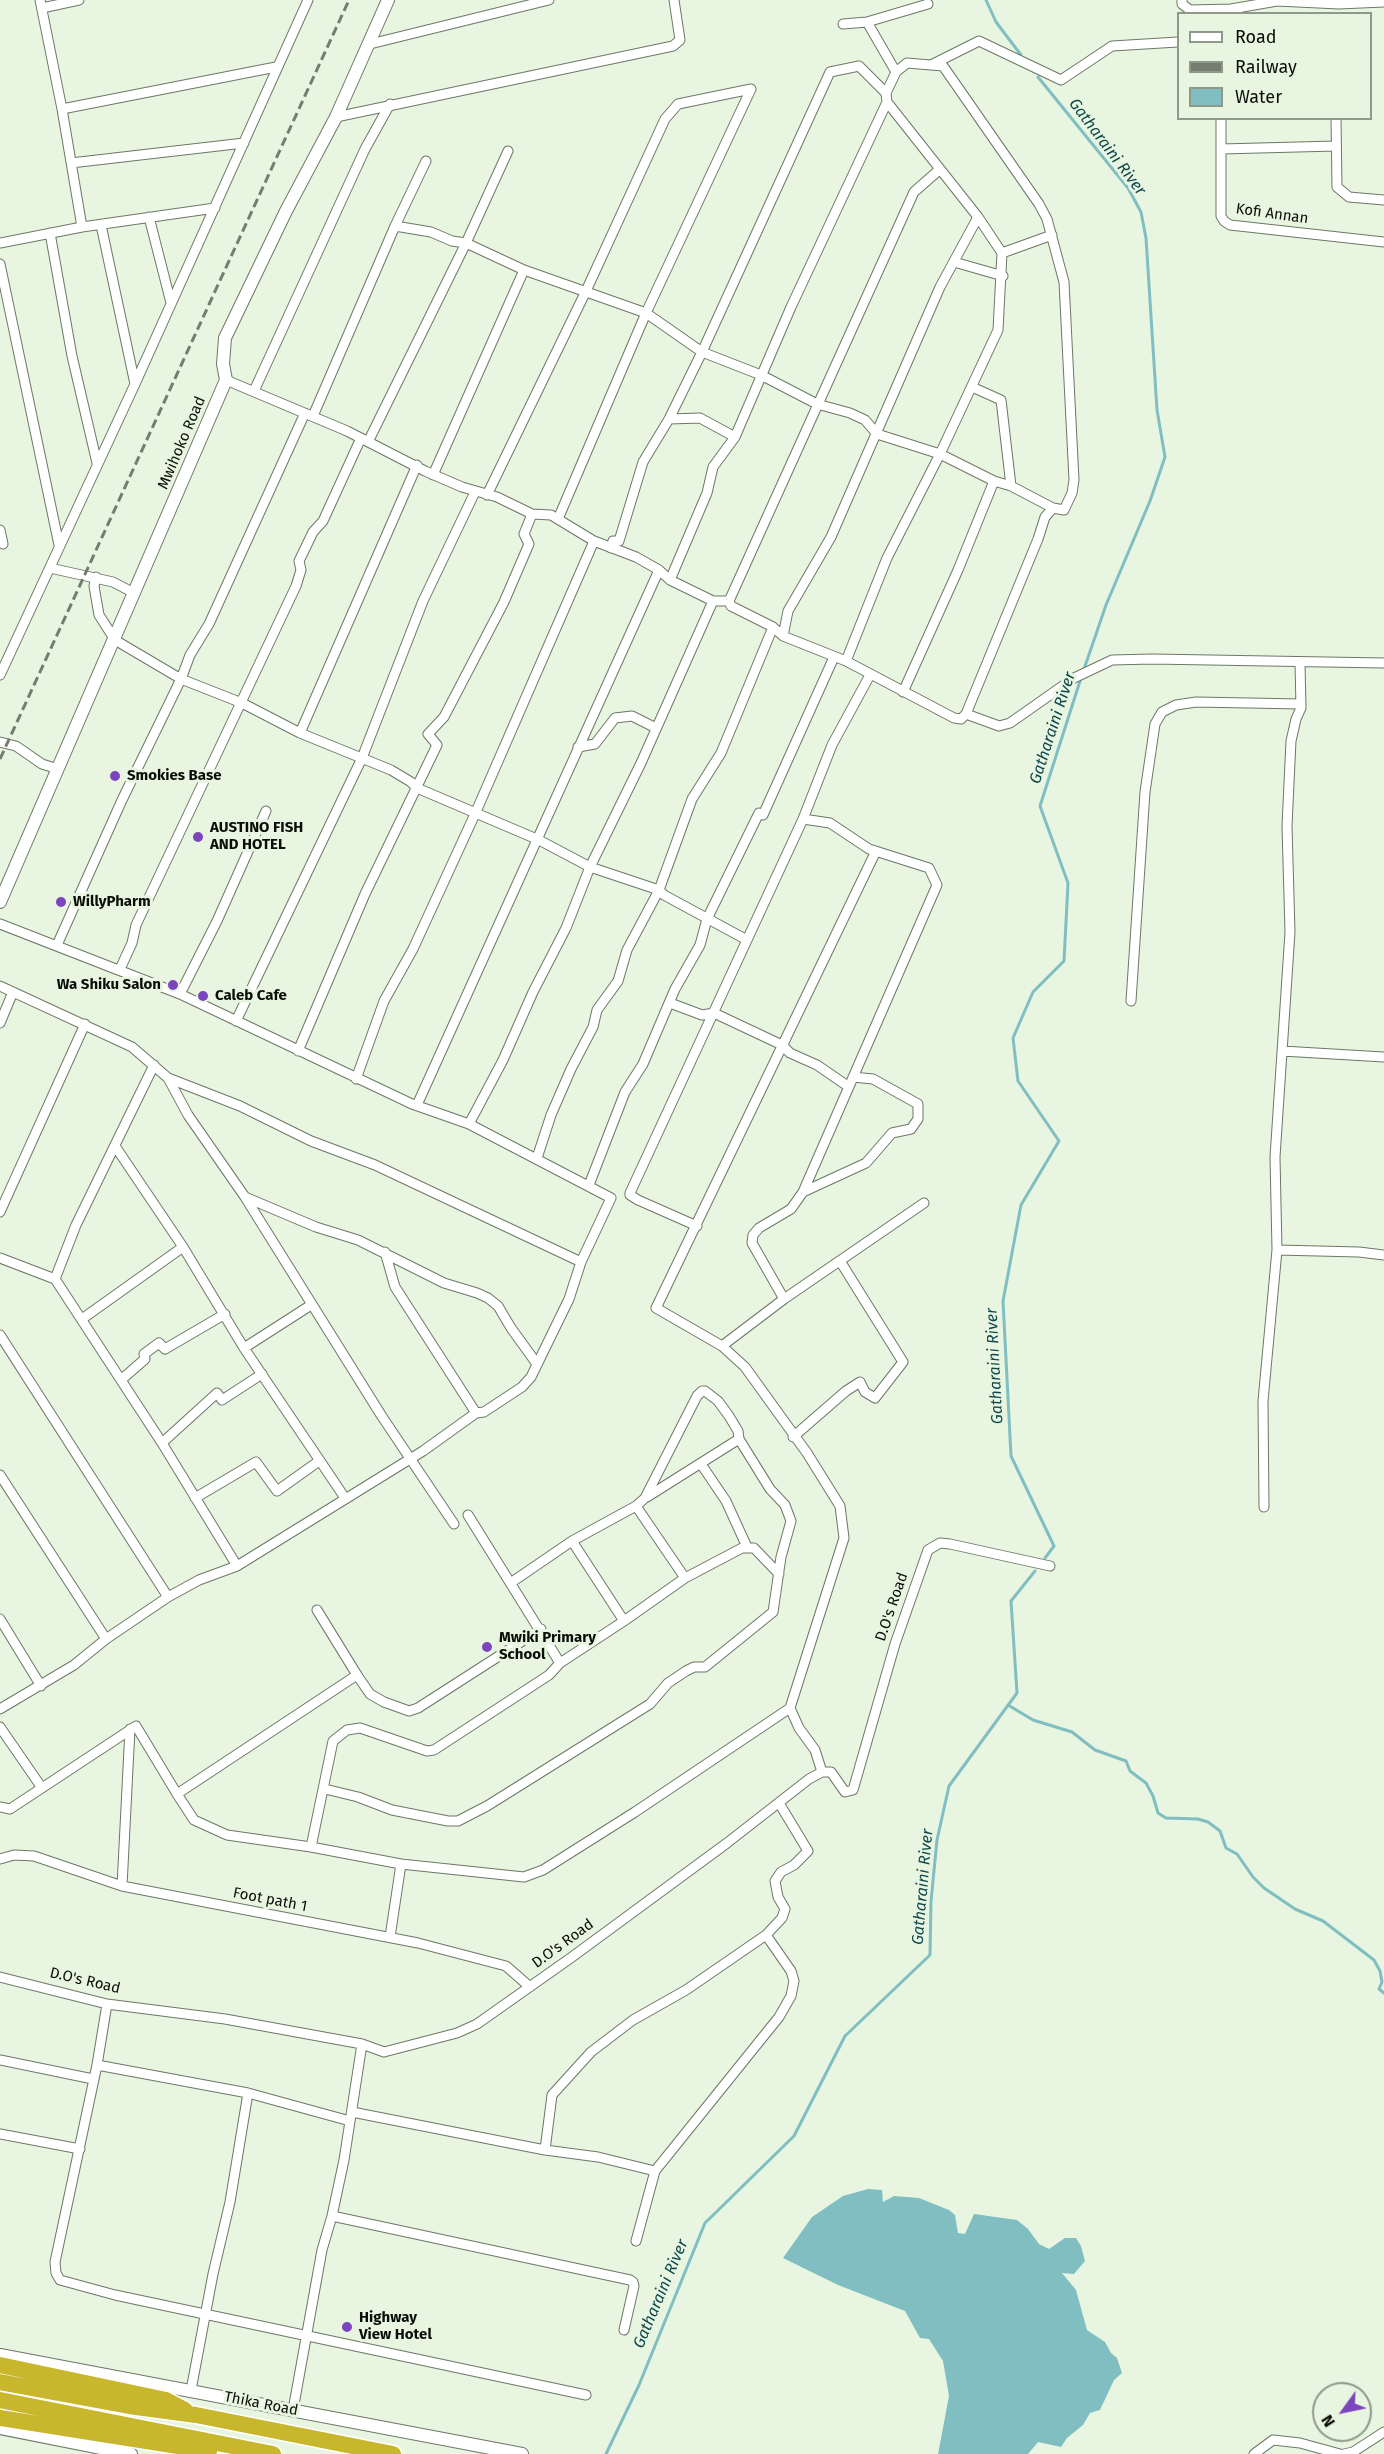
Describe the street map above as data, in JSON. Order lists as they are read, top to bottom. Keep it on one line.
{"streets":{"highway":["Thika Road"],"street":["Kofi Annan","Mwihoko Road","D.O's Road","Foot path 1"]},"crossings":[["D.O's Road","Foot path 1"]],"water":["Gatharaini River"],"places":["Smokies Base","AUSTINO FISH AND HOTEL","WillyPharm","Wa Shiku Salon","Caleb Cafe","Mwiki Primary School","Highway View Hotel"],"legend":["Road","Railway","Water"],"north":"bottom left"}
